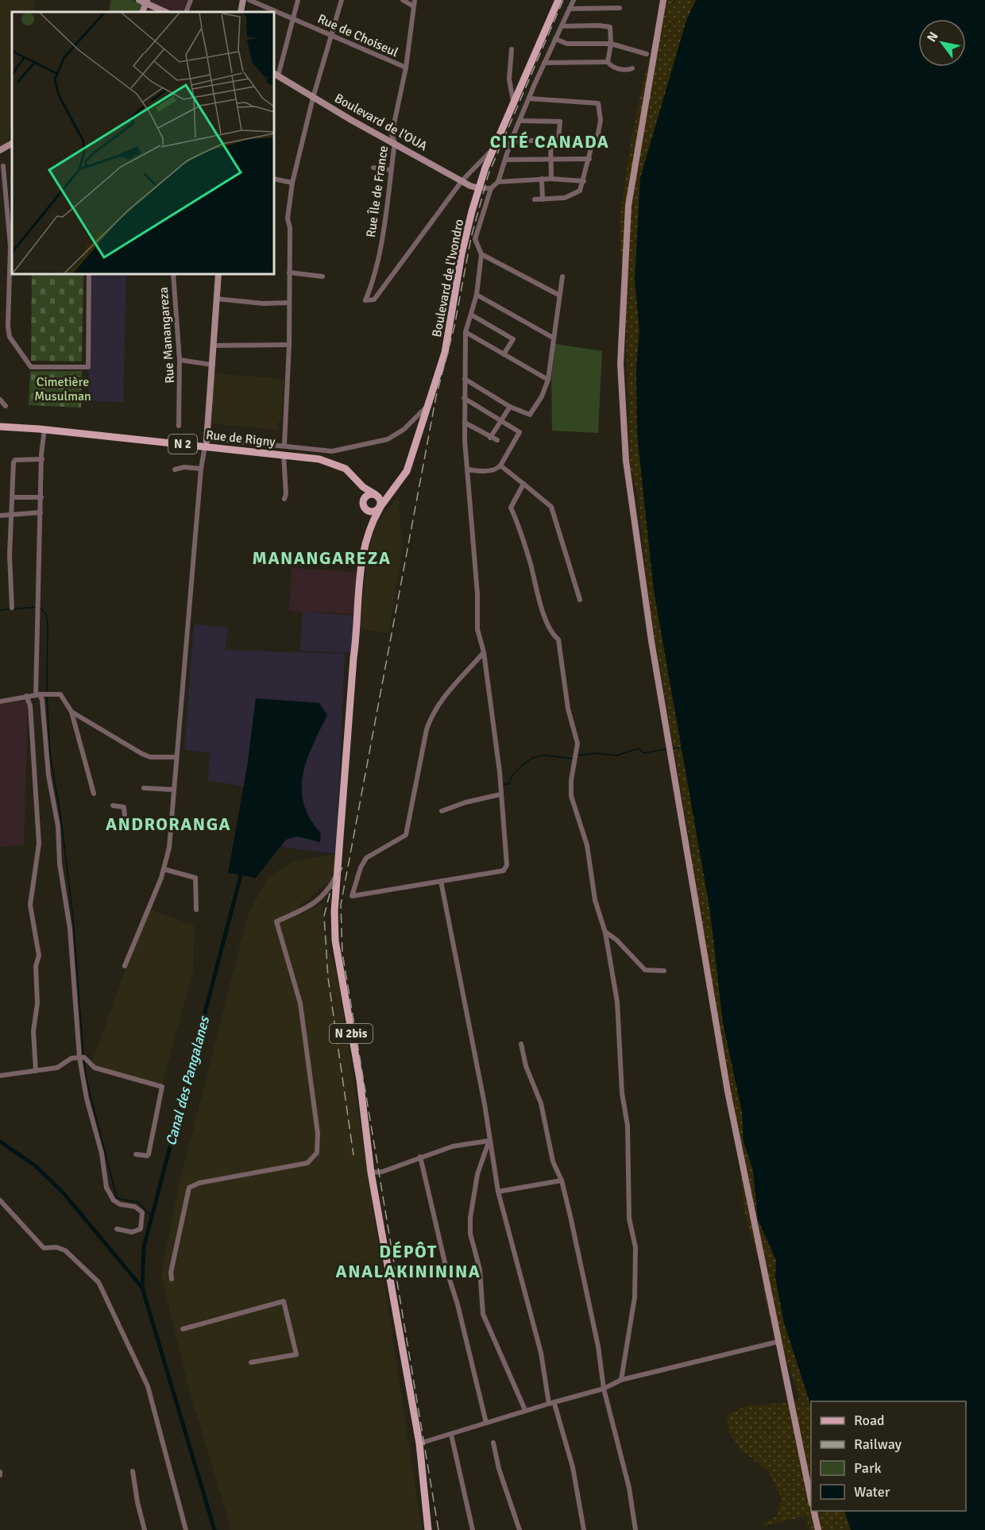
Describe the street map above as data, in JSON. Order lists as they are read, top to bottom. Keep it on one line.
{"streets":{"main road":["Boulevard de l'OUA","Boulevard de l'Ivondro","Rue de Rigny","N 2","N 2bis"],"street":["Rue de Choiseul","Rue Île de France","Rue Manangareza"]},"crossings":[["Rue de Choiseul","Rue Île de France"],["Boulevard de l'OUA","Rue Île de France"],["Boulevard de l'OUA","Boulevard de l'Ivondro"],["Boulevard de l'Ivondro","Rue de Rigny"],["Boulevard de l'Ivondro","N 2bis"]],"districts":["CITÉ CANADA","MANANGAREZA","ANDRORANGA","DÉPÔT ANALAKINININA"],"water":["Canal des Pangalanes"],"parks":["Cimetière Musulman"],"legend":["Road","Railway","Park","Water"],"north":"top left"}
